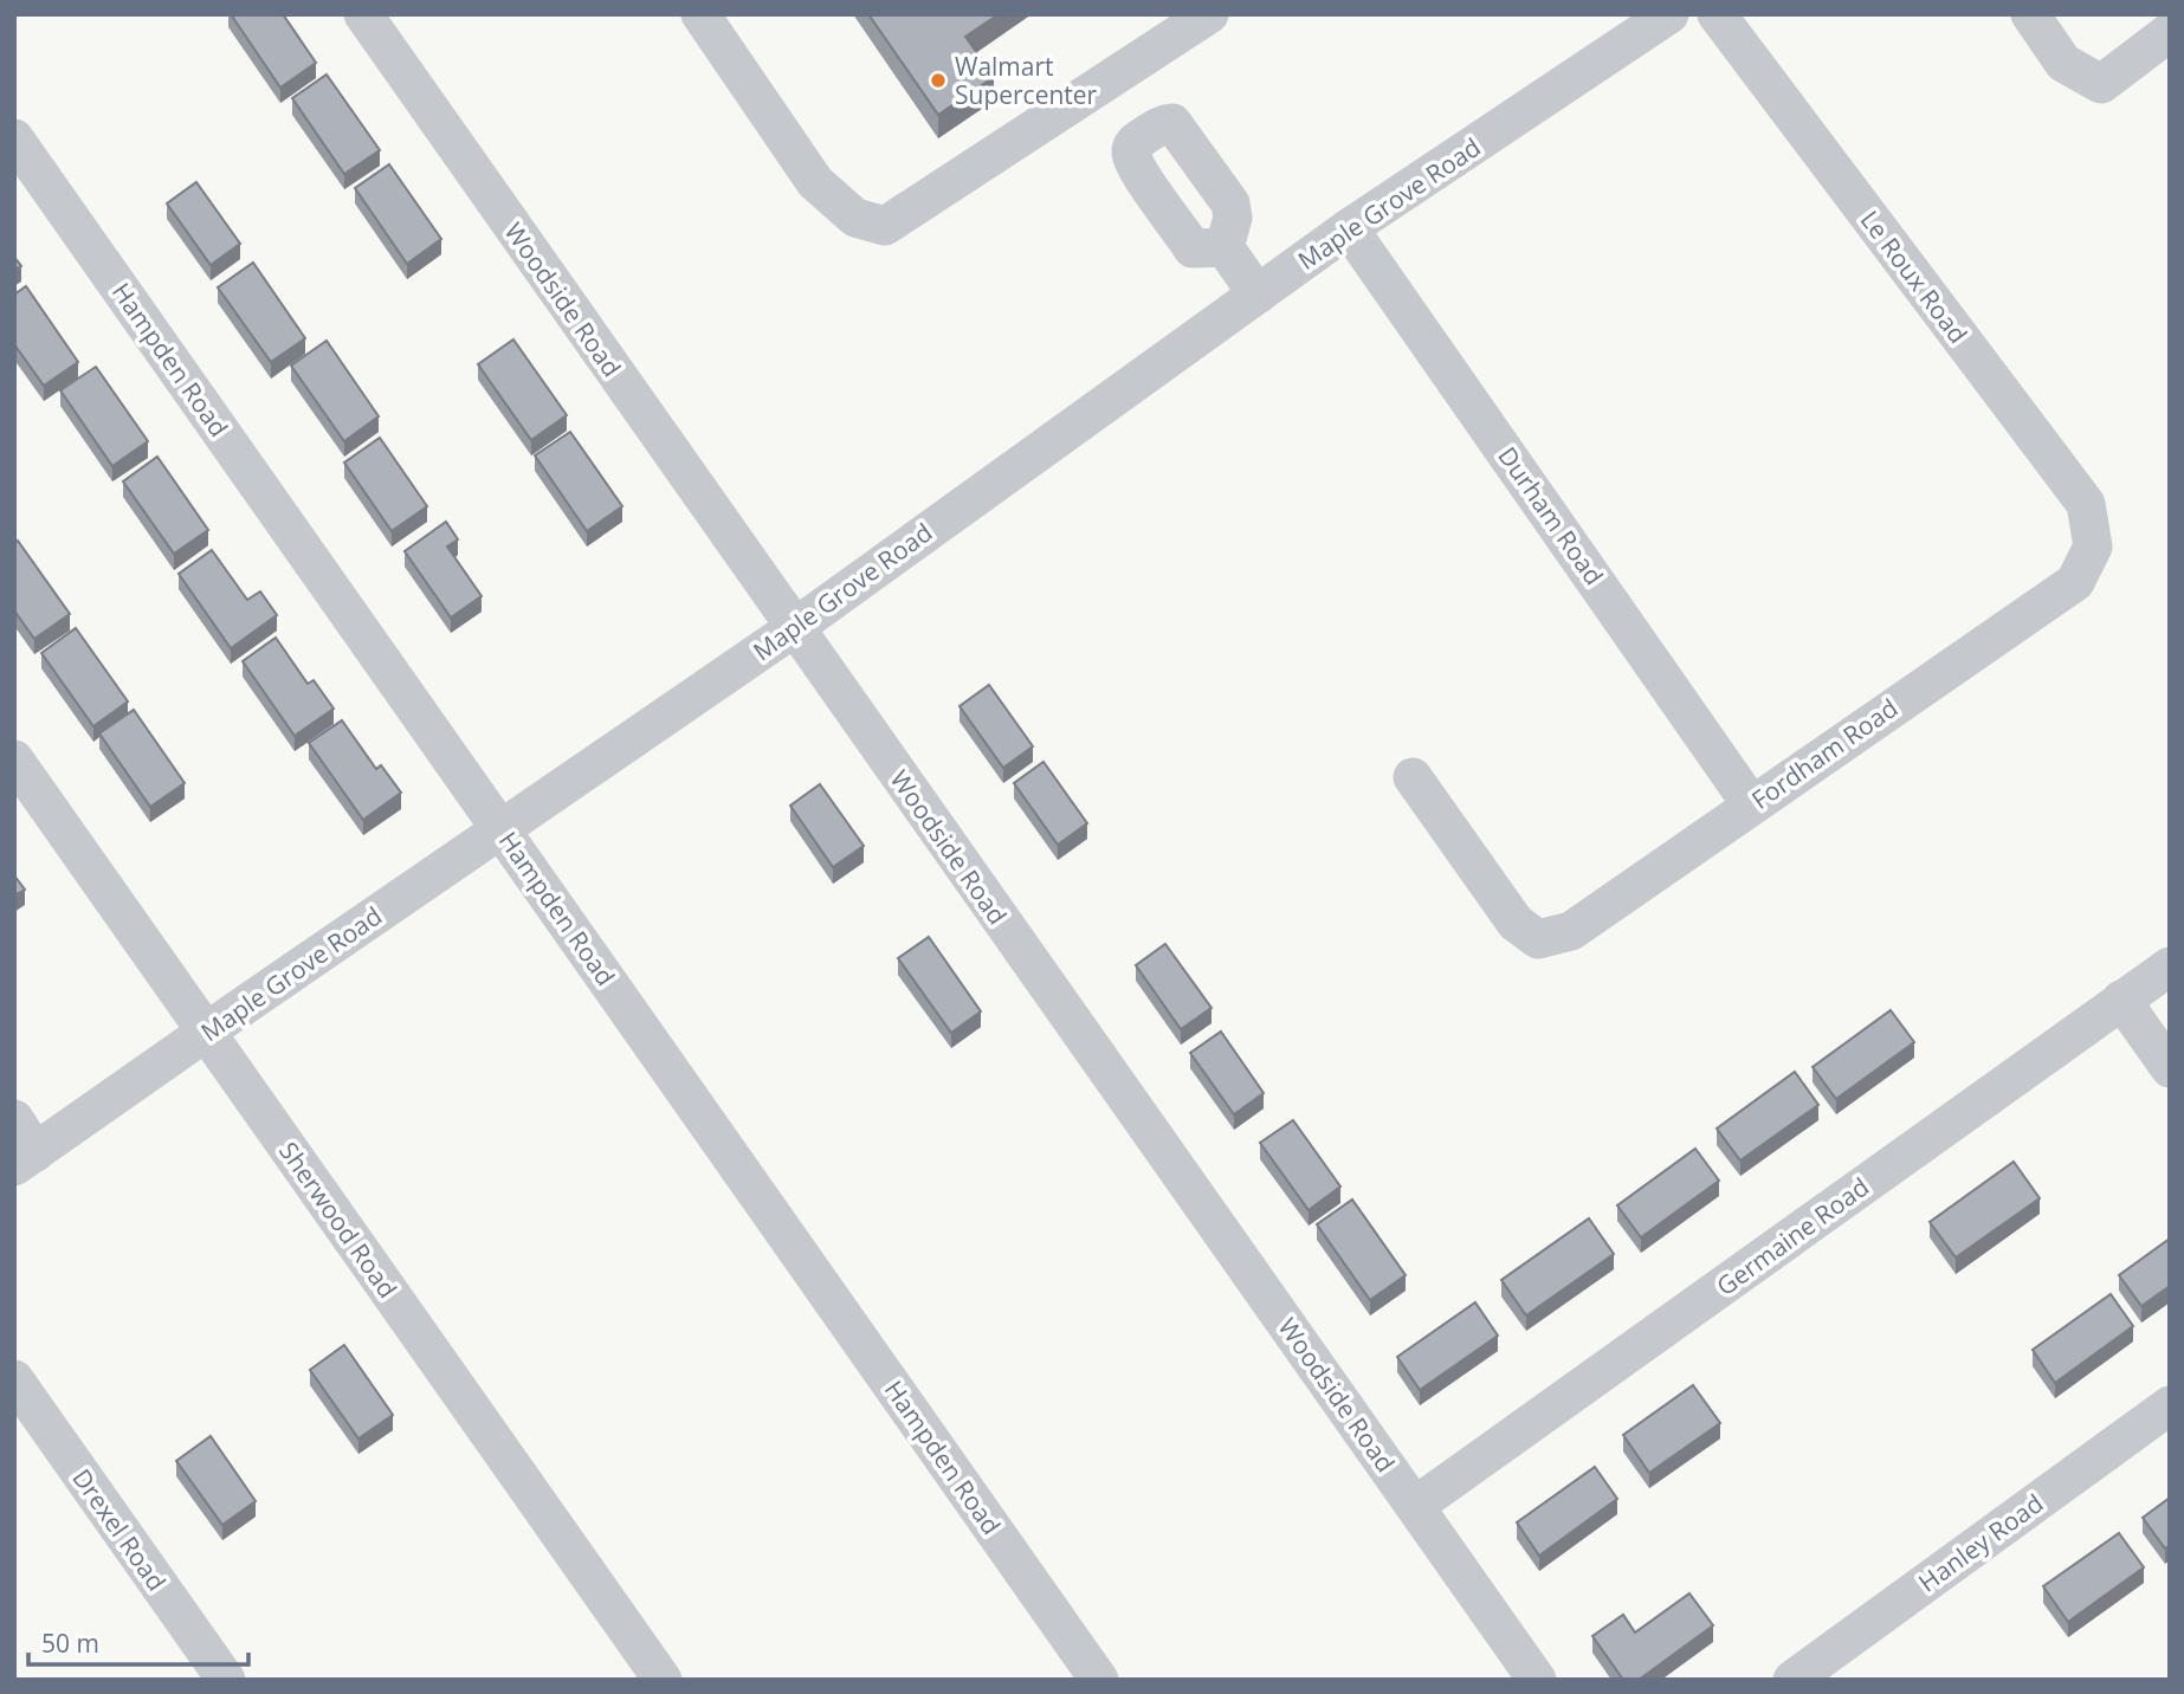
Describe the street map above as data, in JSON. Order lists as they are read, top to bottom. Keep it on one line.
{"streets":{"street":["Maple Grove Road","Le Roux Road","Woodside Road","Hampden Road","Durham Road","Fordham Road","Sherwood Road","Germaine Road","Drexel Road","Hanley Road"]},"crossings":[["Maple Grove Road","Woodside Road"],["Maple Grove Road","Hampden Road"],["Maple Grove Road","Durham Road"],["Maple Grove Road","Sherwood Road"],["Le Roux Road","Fordham Road"],["Woodside Road","Germaine Road"],["Durham Road","Fordham Road"]],"places":["Walmart Supercenter"],"scale_bar":"50 m"}
